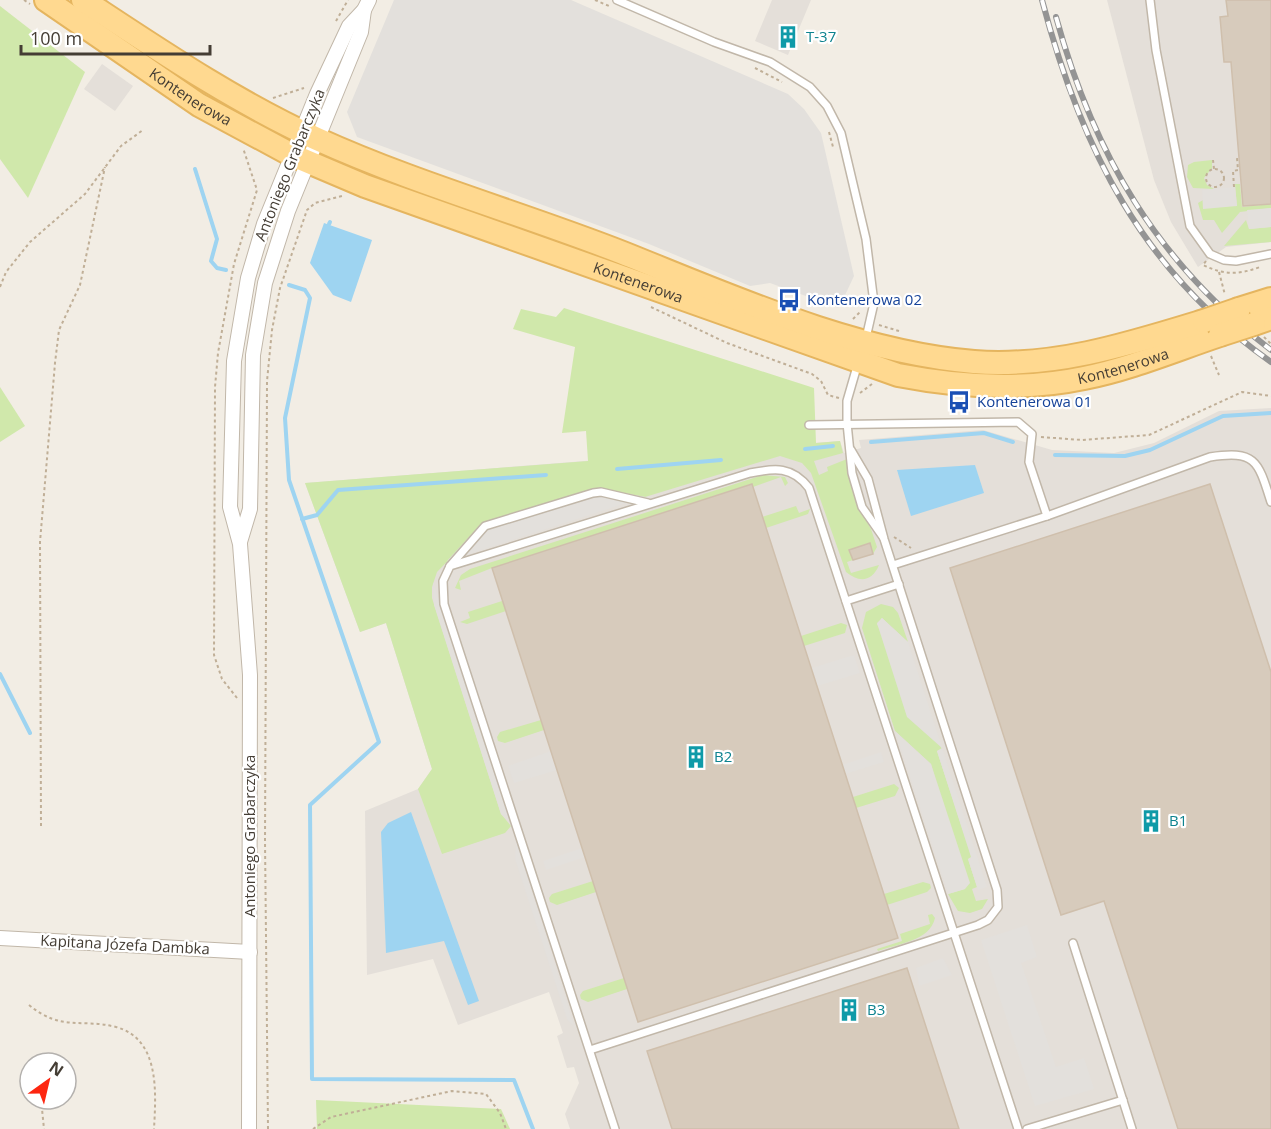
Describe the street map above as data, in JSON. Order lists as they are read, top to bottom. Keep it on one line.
{"streets":{"main road":["Kontenerowa"],"street":["Antoniego Grabarczyka","Kapitana Józefa Dambka"]},"crossings":[["Kontenerowa","Antoniego Grabarczyka"],["Antoniego Grabarczyka","Kapitana Józefa Dambka"]],"places":{"building":["T-37","B2","B1","B3"],"bus stop":["Kontenerowa 02","Kontenerowa 01"]},"scale_bar":"100 m","north":"top right"}
